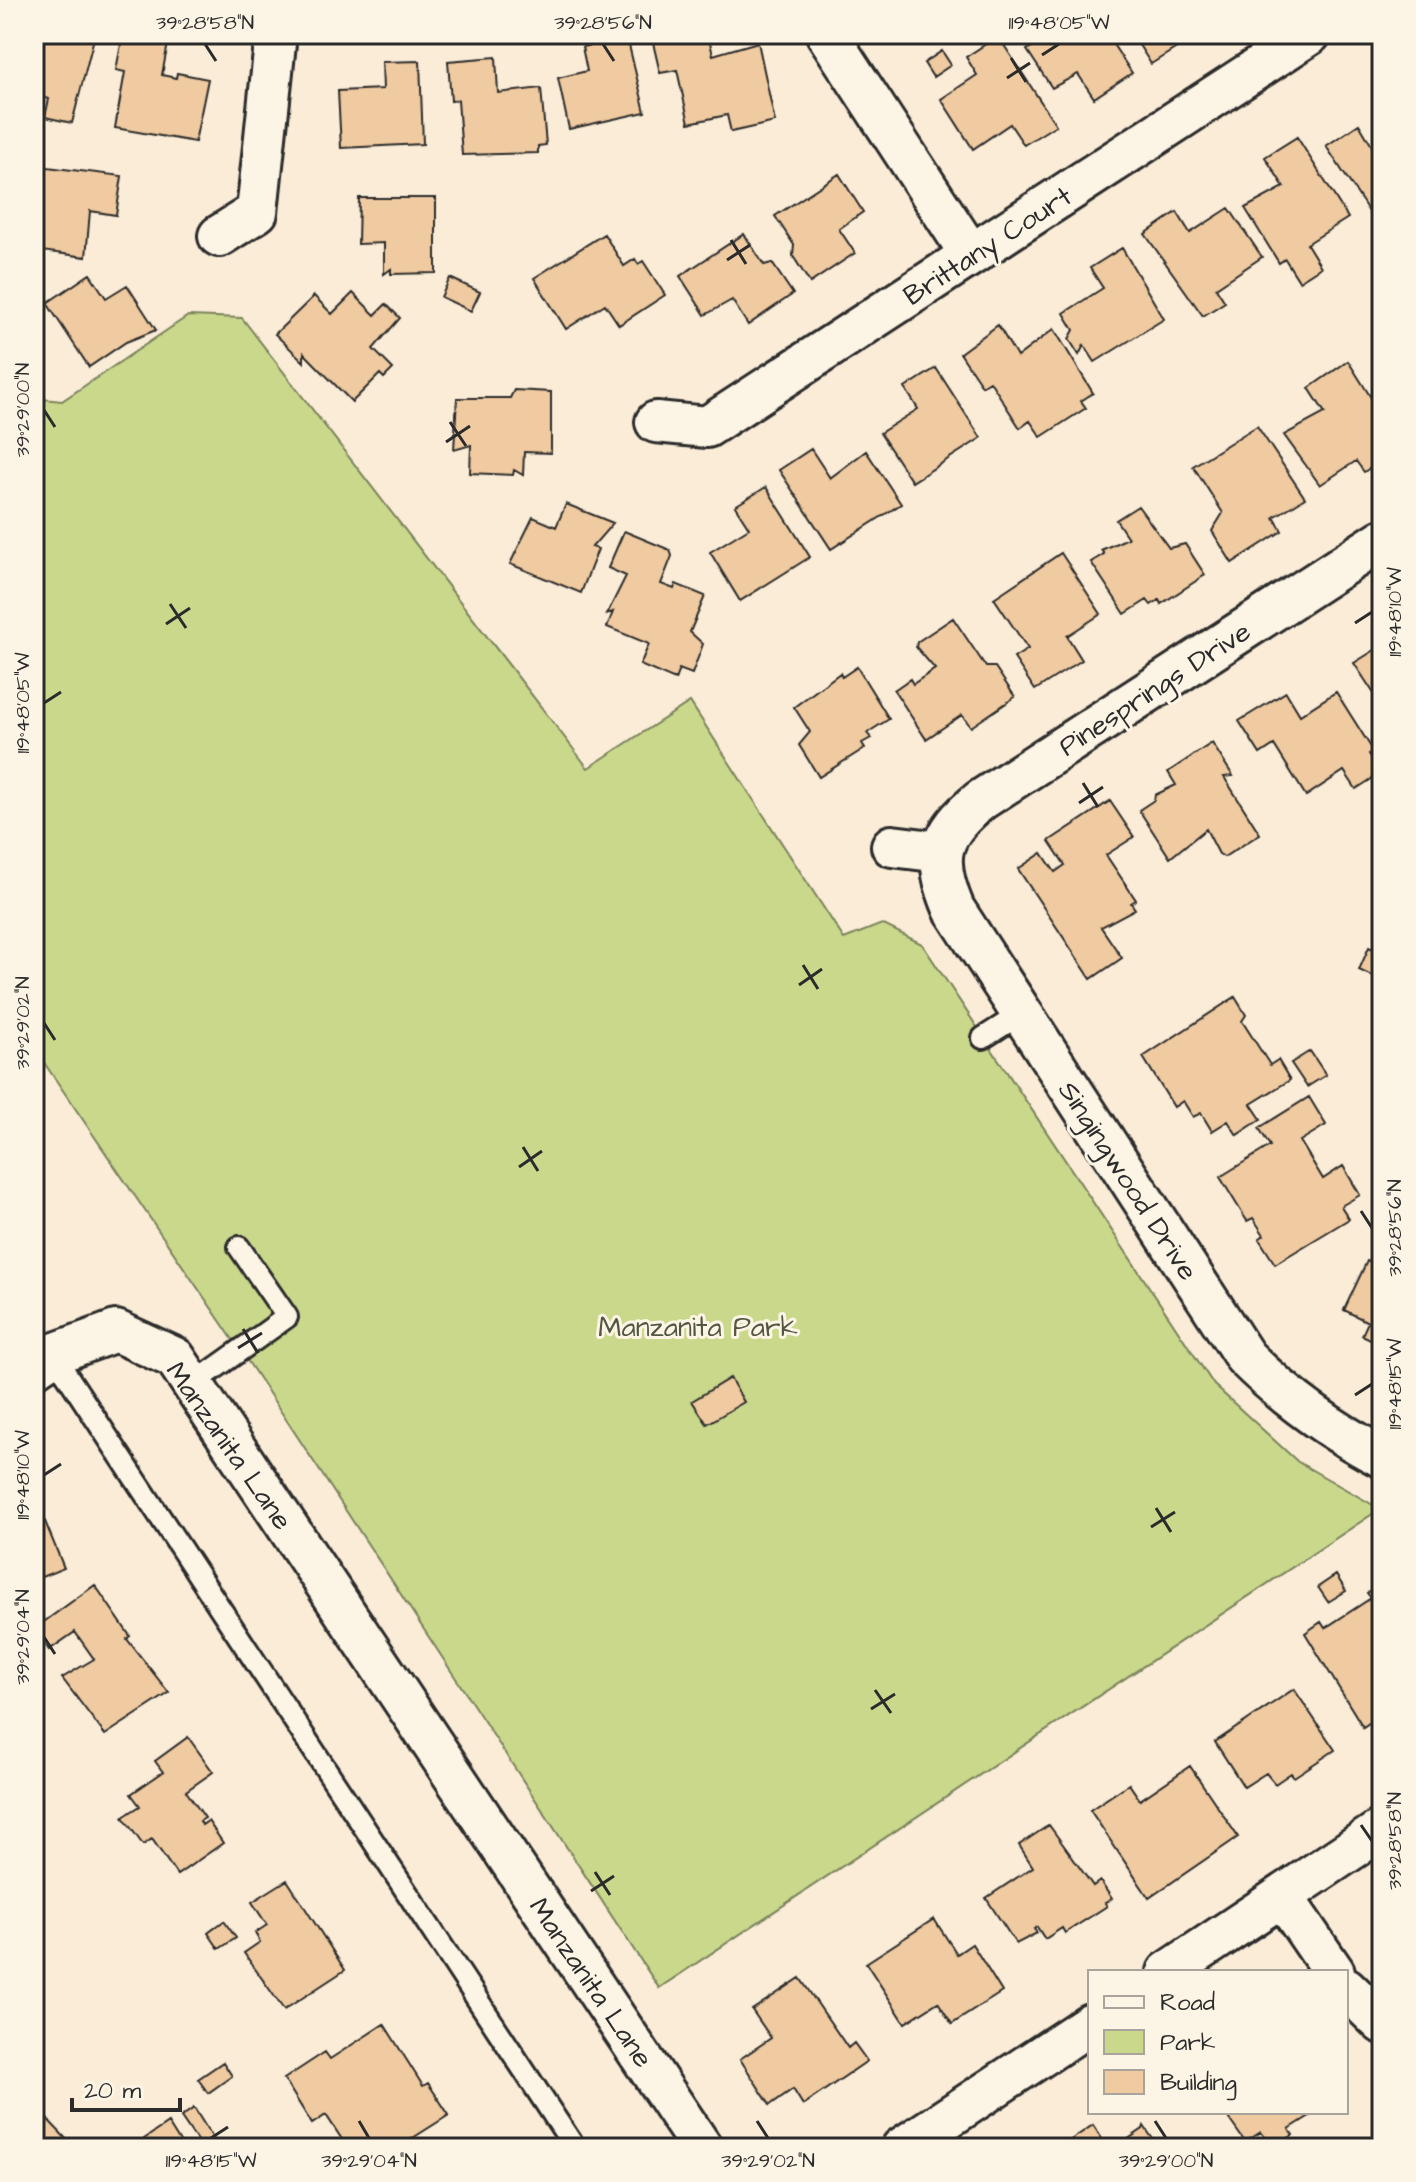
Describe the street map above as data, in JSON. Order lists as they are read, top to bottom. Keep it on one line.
{"streets":{"street":["Brittany Court","Pinesprings Drive","Singingwood Drive","Manzanita Lane"]},"crossings":[["Pinesprings Drive","Singingwood Drive"]],"parks":["Manzanita Park"],"legend":["Road","Park","Building"],"scale_bar":"20 m","coordinates":["39°28'58\"N","39°28'56\"N","119°48'05\"W","39°29'00\"N","119°48'10\"W","39°29'02\"N","119°48'15\"W","39°29'04\"N"]}
